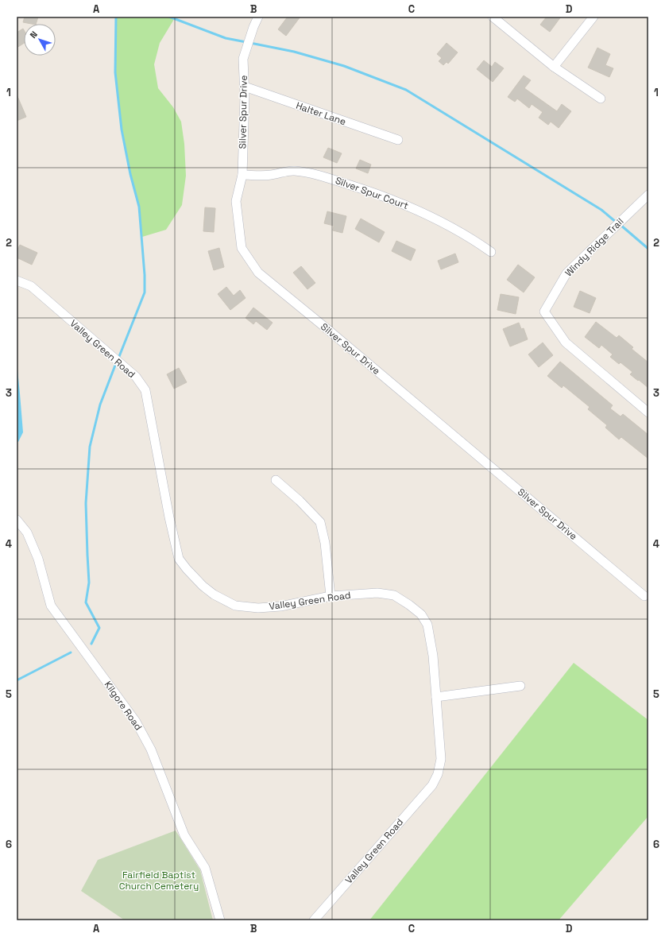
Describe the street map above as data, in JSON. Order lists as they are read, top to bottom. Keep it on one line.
{"streets":{"street":["Silver Spur Drive","Halter Lane","Silver Spur Court","Windy Ridge Trail","Valley Green Road","Kilgore Road"]},"crossings":[["Silver Spur Drive","Halter Lane"],["Silver Spur Drive","Silver Spur Court"]],"parks":["Fairfield Baptist Church Cemetery"],"north":"top left","grid":{"columns":["A","B","C","D"],"rows":["1","2","3","4","5","6"]}}
